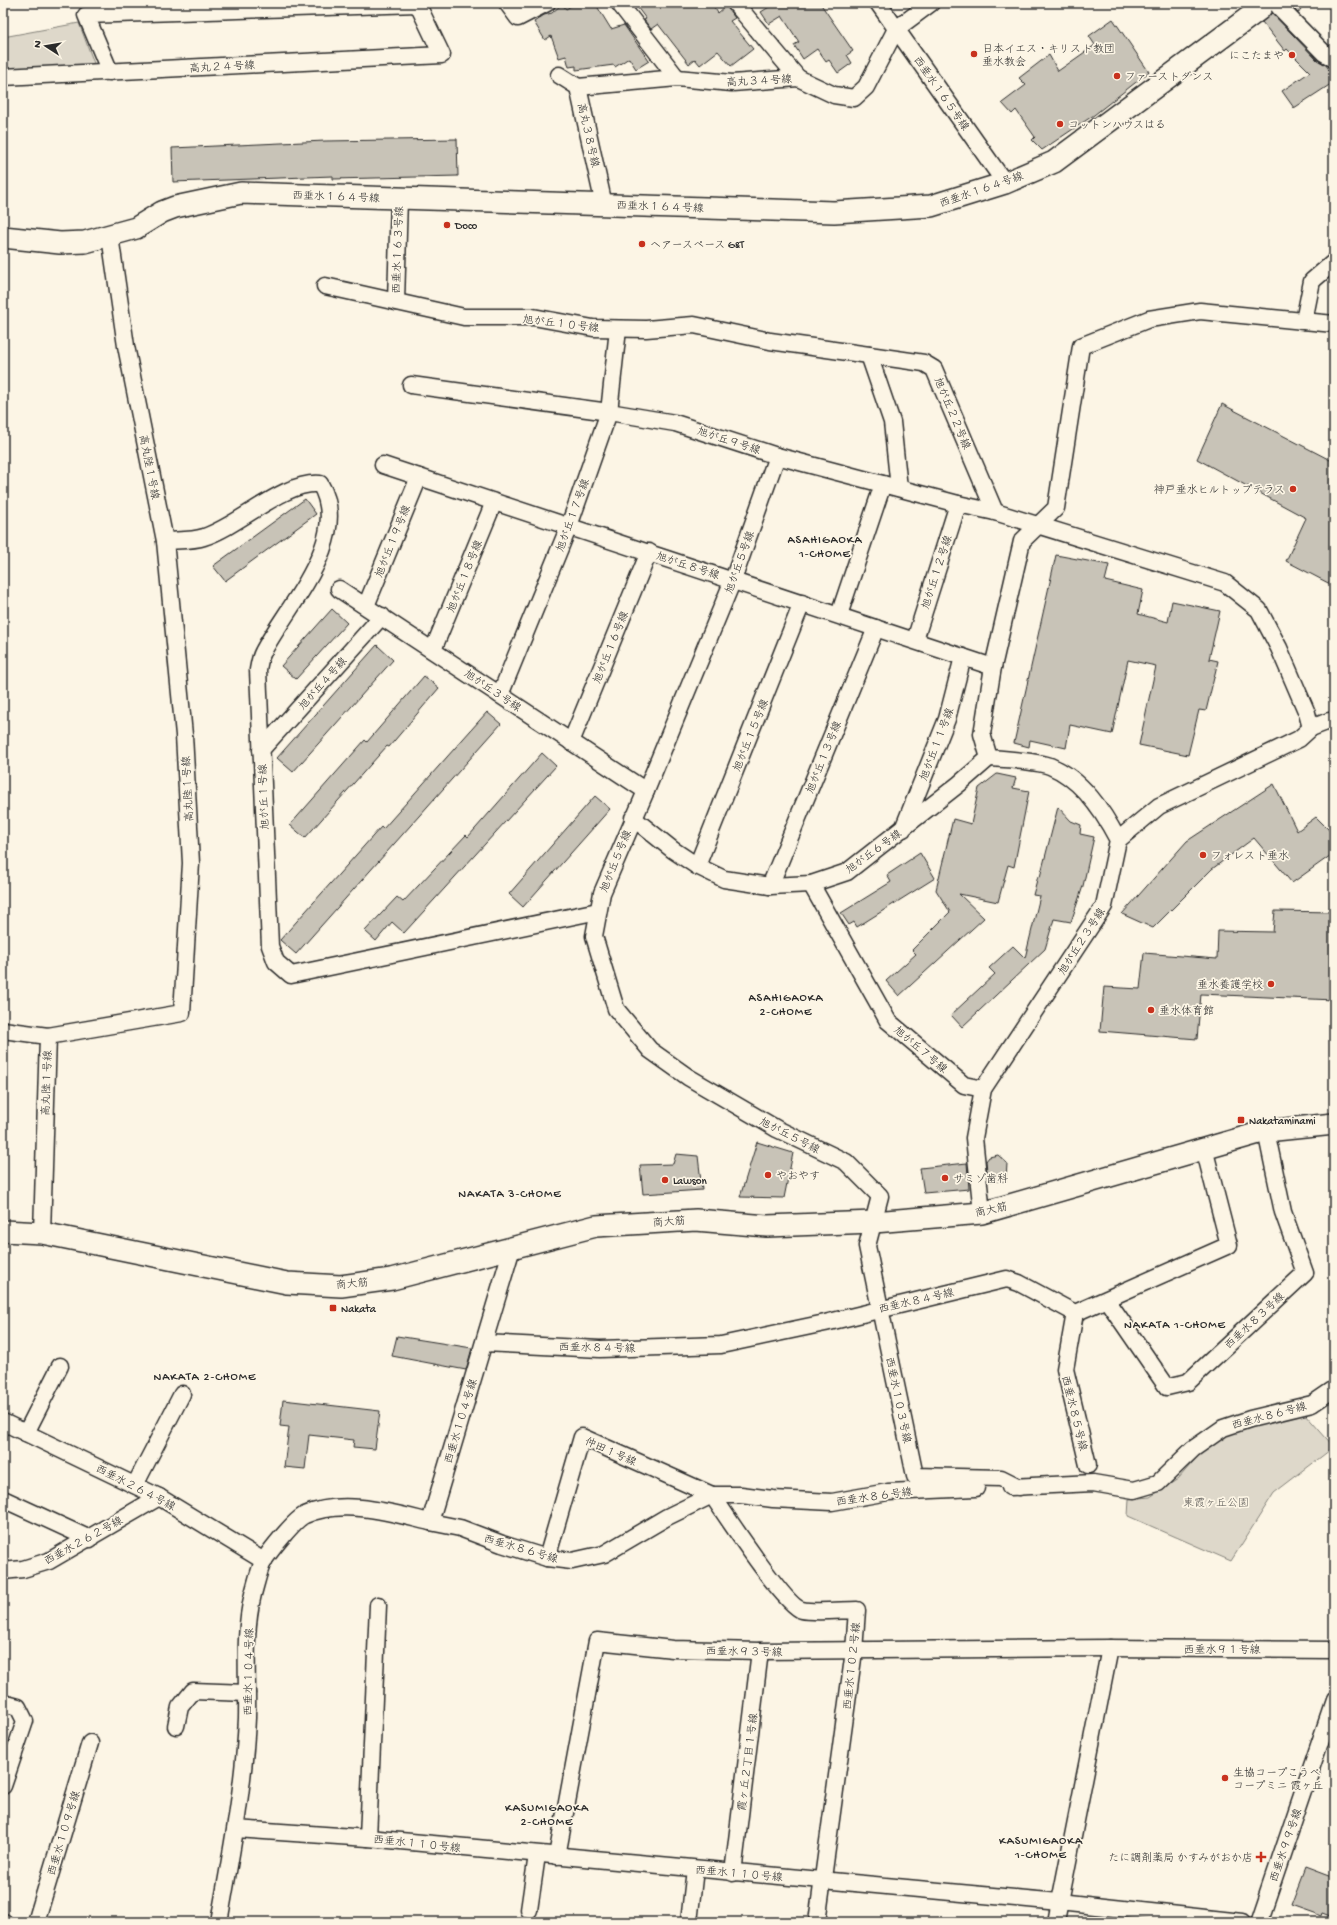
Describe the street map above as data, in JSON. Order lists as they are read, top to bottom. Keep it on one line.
{"streets":{"street":["高丸２４号線","高丸３４号線","西垂水１６５号線","高丸３８号線","西垂水１６４号線","西垂水１６３号線","旭が丘１０号線","旭が丘２２号線","旭が丘９号線","高丸陸１号線","旭が丘１７号線","旭が丘１９号線","旭が丘５号線","旭が丘８号線","旭が丘１２号線","旭が丘１８号線","旭が丘１６号線","旭が丘４号線","旭が丘３号線","旭が丘１５号線","旭が丘１１号線","旭が丘１３号線","旭が丘１号線","旭が丘６号線","旭が丘２３号線","旭が丘７号線","商大筋","西垂水８４号線","西垂水８３号線","西垂水１０３号線","西垂水８５号線","西垂水８６号線","西垂水１０４号線","仲田１号線","西垂水２６４号線","西垂水２６２号線","西垂水９１号線","西垂水９３号線","西垂水１０２号線","霞ヶ丘２丁目１号線","西垂水１０９号線","西垂水１１０号線","西垂水９９号線"]},"crossings":[["高丸３４号線","西垂水１６５号線"],["高丸３４号線","高丸３８号線"],["西垂水１６５号線","西垂水１６４号線"],["高丸３８号線","西垂水１６４号線"],["西垂水１６４号線","西垂水１６３号線"],["西垂水１６４号線","高丸陸１号線"],["西垂水１６３号線","旭が丘１０号線"],["旭が丘１０号線","旭が丘２２号線"],["旭が丘１０号線","旭が丘１７号線"],["旭が丘２２号線","旭が丘９号線"],["旭が丘９号線","旭が丘１７号線"],["旭が丘９号線","旭が丘５号線"],["旭が丘９号線","旭が丘１２号線"],["高丸陸１号線","旭が丘１号線"],["高丸陸１号線","商大筋"],["旭が丘１７号線","旭が丘８号線"],["旭が丘１７号線","旭が丘３号線"],["旭が丘１９号線","旭が丘８号線"],["旭が丘１９号線","旭が丘３号線"],["旭が丘５号線","旭が丘８号線"],["旭が丘５号線","旭が丘３号線"],["旭が丘５号線","旭が丘１号線"],["旭が丘５号線","旭が丘６号線"],["旭が丘５号線","商大筋"],["旭が丘５号線","西垂水１０３号線"],["旭が丘８号線","旭が丘１２号線"],["旭が丘８号線","旭が丘１８号線"],["旭が丘８号線","旭が丘１６号線"],["旭が丘８号線","旭が丘１５号線"],["旭が丘８号線","旭が丘１１号線"],["旭が丘８号線","旭が丘１３号線"],["旭が丘１８号線","旭が丘３号線"],["旭が丘１６号線","旭が丘３号線"],["旭が丘４号線","旭が丘３号線"],["旭が丘４号線","旭が丘１号線"],["旭が丘１５号線","旭が丘６号線"],["旭が丘１１号線","旭が丘６号線"],["旭が丘１３号線","旭が丘６号線"],["旭が丘６号線","旭が丘７号線"],["旭が丘２３号線","旭が丘７号線"],["商大筋","西垂水８３号線"],["商大筋","西垂水１０３号線"],["商大筋","西垂水１０４号線"],["西垂水８４号線","西垂水１０３号線"],["西垂水８４号線","西垂水８５号線"],["西垂水８４号線","西垂水１０４号線"],["西垂水１０３号線","西垂水８６号線"],["西垂水８６号線","西垂水１０４号線"],["西垂水８６号線","仲田１号線"],["西垂水８６号線","西垂水１０２号線"],["西垂水１０４号線","西垂水２６４号線"],["西垂水１０４号線","西垂水１１０号線"],["仲田１号線","西垂水１０２号線"],["西垂水２６４号線","西垂水２６２号線"],["西垂水９１号線","西垂水９３号線"],["西垂水９３号線","西垂水１０２号線"],["西垂水９３号線","霞ヶ丘２丁目１号線"],["西垂水９３号線","西垂水１１０号線"],["西垂水１０２号線","西垂水１１０号線"],["霞ヶ丘２丁目１号線","西垂水１１０号線"]],"districts":["ASAHIGAOKA 1-CHOME","ASAHIGAOKA 2-CHOME","NAKATA 3-CHOME","NAKATA 1-CHOME","NAKATA 2-CHOME","KASUMIGAOKA 2-CHOME","KASUMIGAOKA 1-CHOME"],"parks":["東霞ヶ丘公園"],"places":{"other":["日本イエス・キリスト教団 垂水教会","にこたまや","ファーストダンス","コットンハウスはる","Doco","ヘアースペース G&T","神戸垂水ヒルトップテラス","フォレスト垂水","垂水養護学校","垂水体育館","やおやす","サミゾ歯科","Lawson","生協コープこうべ コープミニ 霞ヶ丘"],"transit":["Nakataminami","Nakata"],"health":["たに調剤薬局 かすみがおか店"]},"north":"left"}
